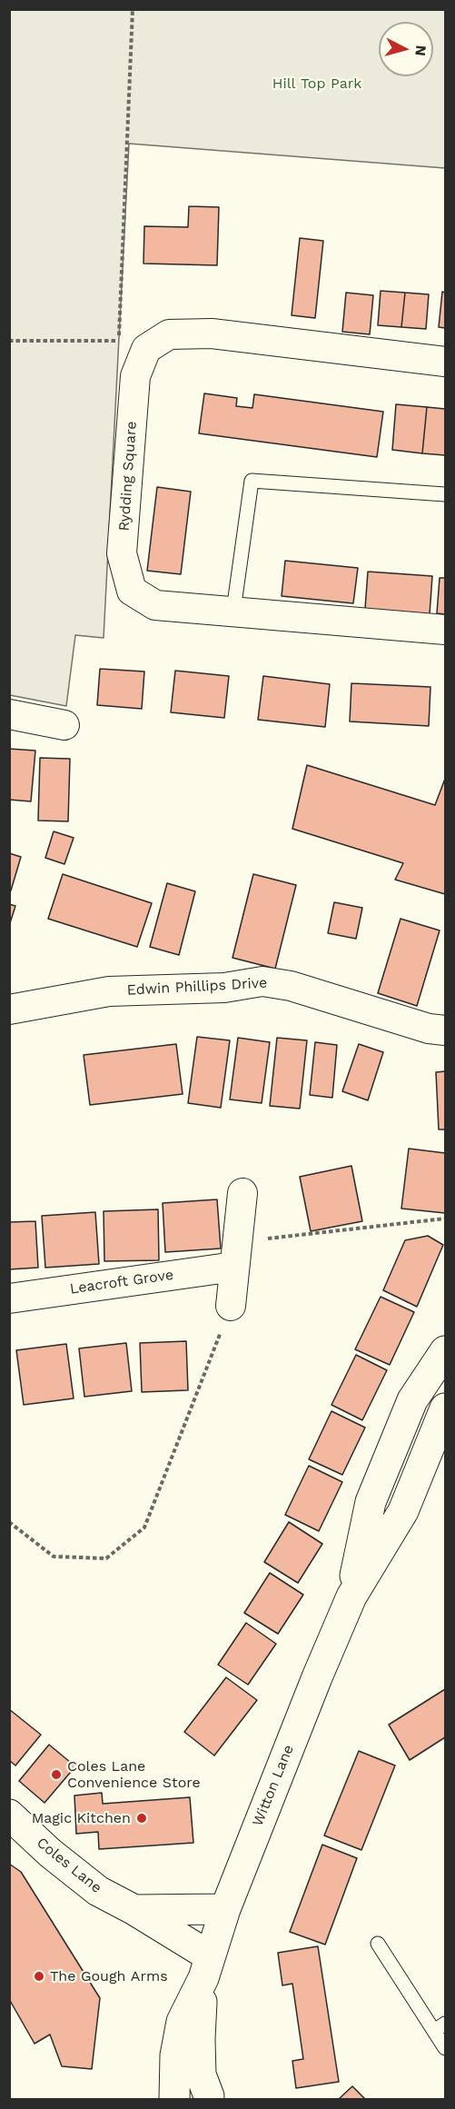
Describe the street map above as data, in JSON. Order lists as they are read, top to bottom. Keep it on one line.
{"streets":{"street":["Rydding Square","Edwin Phillips Drive","Leacroft Grove","Witton Lane","Coles Lane"]},"crossings":[["Witton Lane","Coles Lane"]],"parks":["Hill Top Park"],"places":["Coles Lane Convenience Store","Magic Kitchen","The Gough Arms"],"north":"right"}
